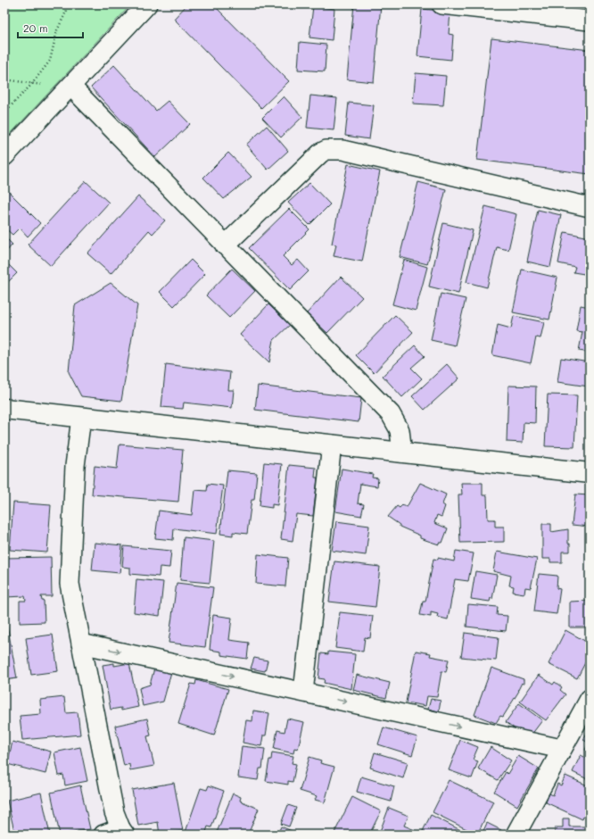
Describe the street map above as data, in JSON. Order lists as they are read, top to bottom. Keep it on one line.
{"scale_bar":"20 m"}
